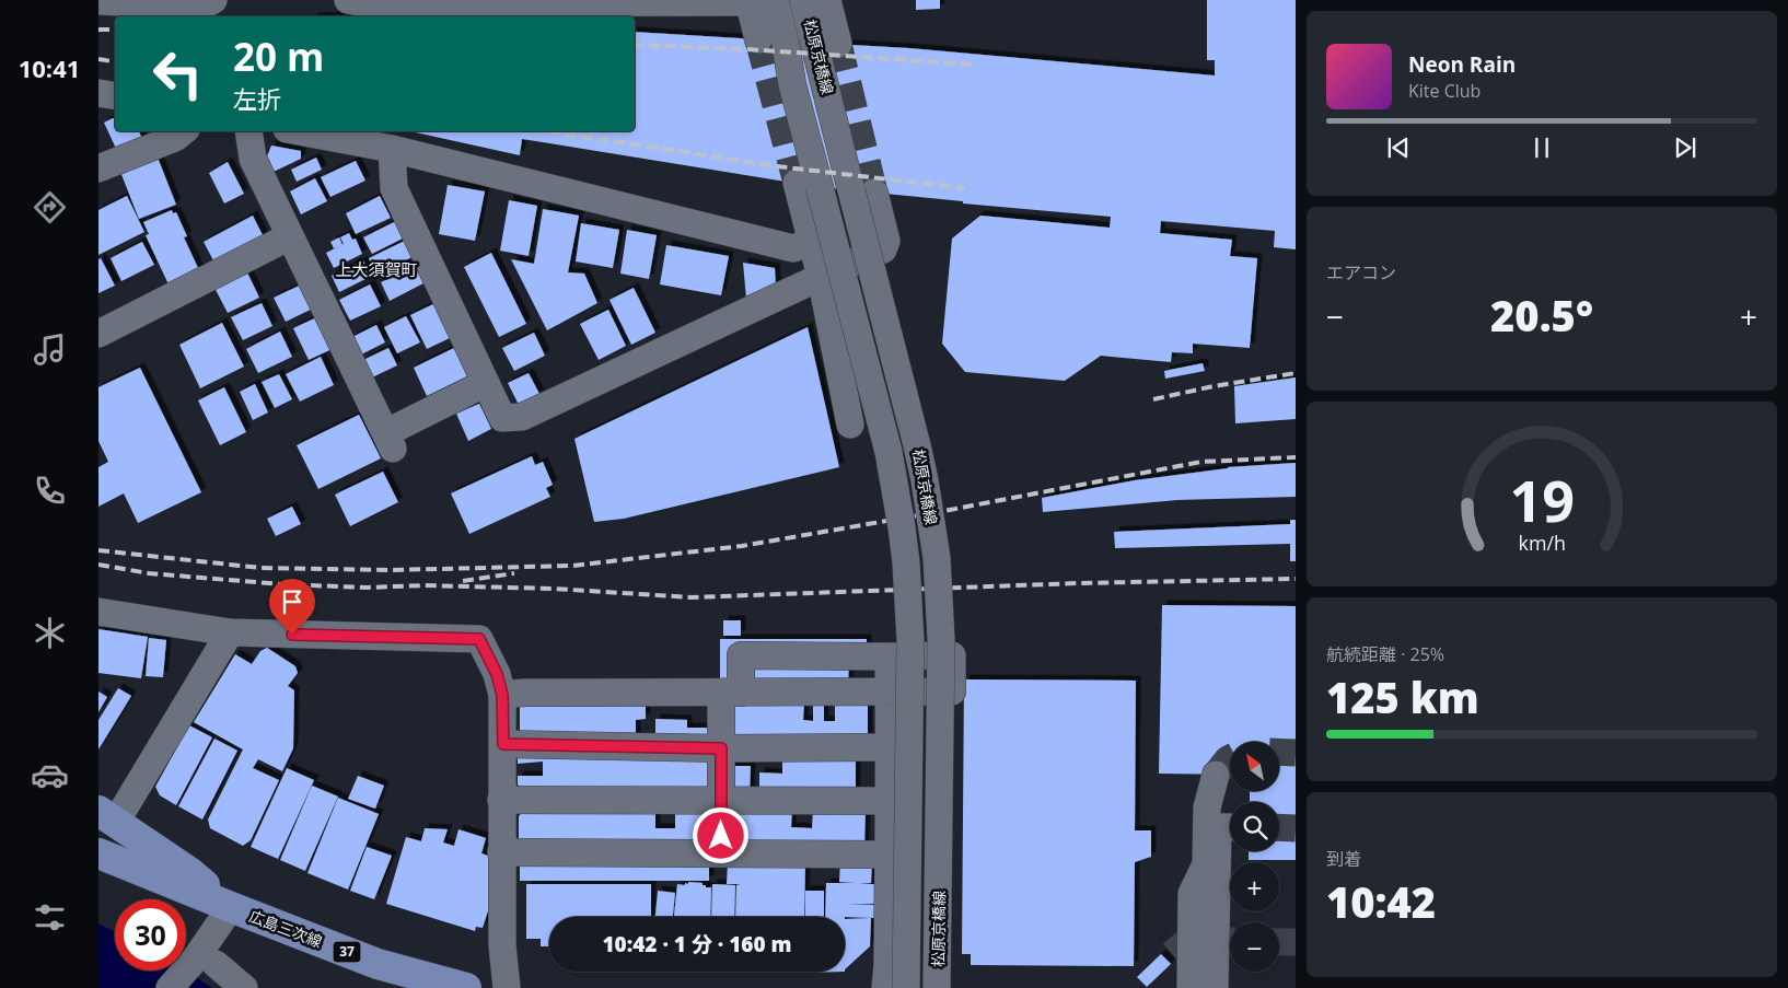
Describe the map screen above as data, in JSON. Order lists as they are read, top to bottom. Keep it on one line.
{"streets":{"main road":["広島三次線","37"],"street":["松原京橋線"]},"districts":["上大須賀町"],"north":"top left","page":{"tabs":"10:41","turn":["20 m","左折"],"song":["Neon Rain","Kite Club"],"tile":["エアコン",["航続距離 · 25%","125 km"],["到着","10:42"]],"heat":["−","20.5°","+"],"map_buttons":["+","−"],"limit":"30","trip":"10:42 · 1 分 · 160 m","gauge":["19","km/h"]}}
